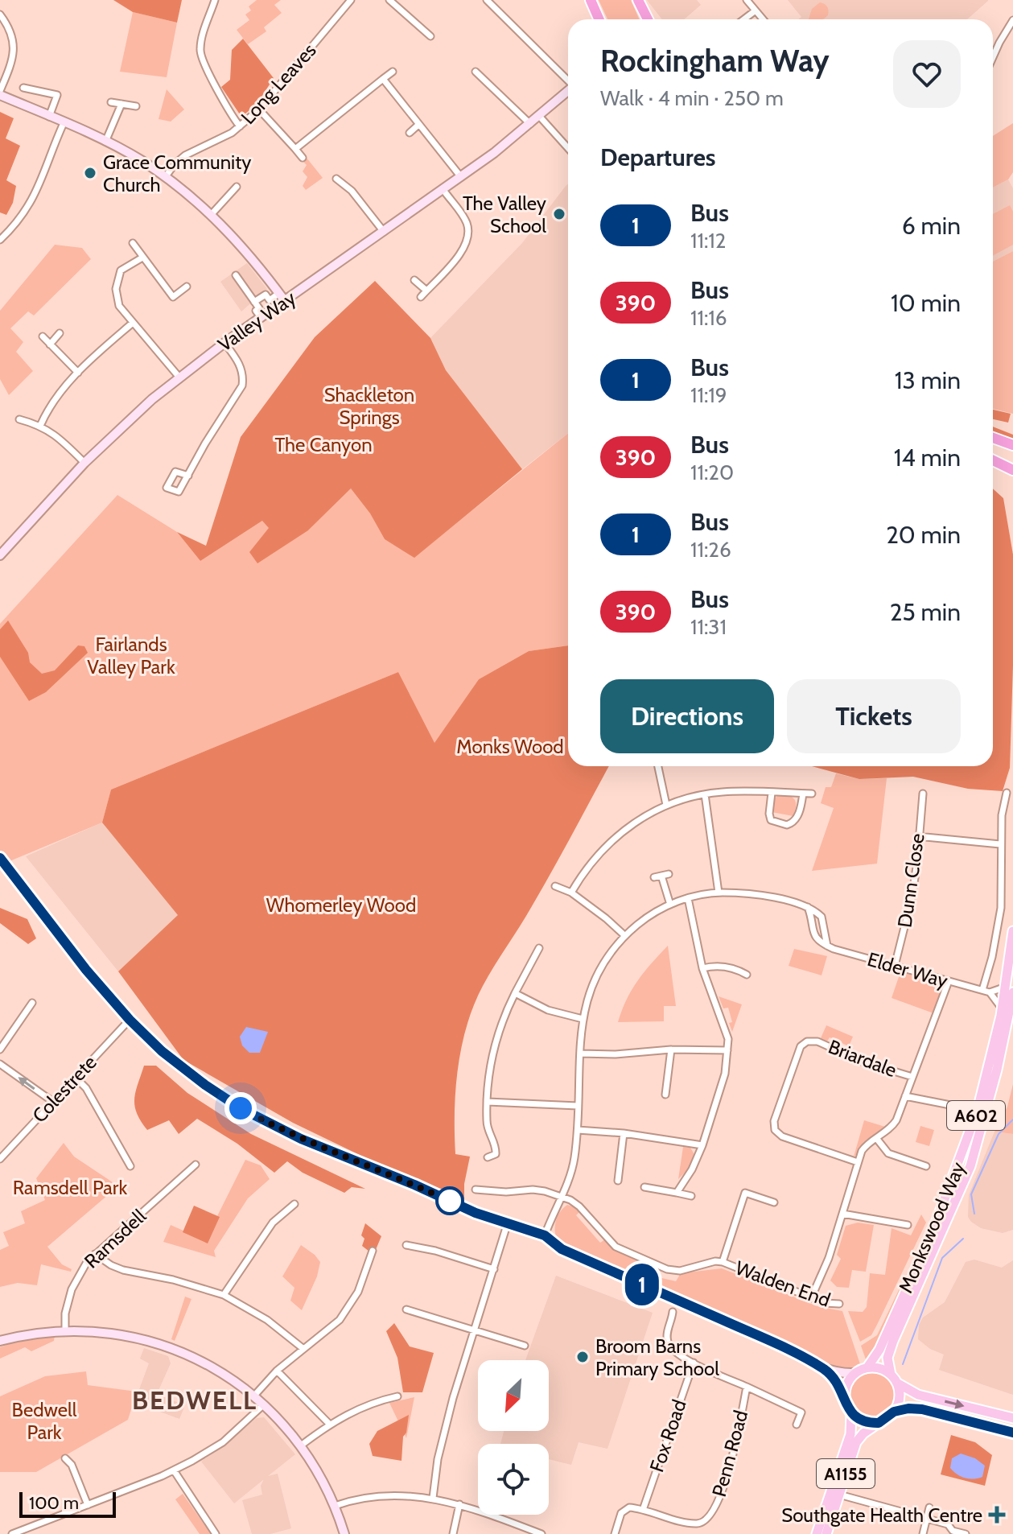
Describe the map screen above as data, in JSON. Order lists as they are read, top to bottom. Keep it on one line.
{"streets":{"main road":["A602","Monkswood Way","A1155"],"street":["Long Leaves","Valley Way","Dunn Close","Elder Way","Briardale","Colestrete","Ramsdell","Walden End","Fox Road","Penn Road"]},"crossings":[["Dunn Close","Elder Way"],["Monkswood Way","A1155"],["Fox Road","Penn Road"]],"districts":["BEDWELL"],"parks":["Shackleton Springs","The Canyon","Fairlands Valley Park","Monks Wood","Whomerley Wood","Ramsdell Park","Bedwell Park"],"places":{"other":["Grace Community Church","The Valley School","Broom Barns Primary School"],"health":["Southgate Health Centre"]},"lines":["bus line 1"],"scale_bar":"100 m","north":"bottom left","page":{"on_map":"1","heading":[["Rockingham Way","Walk · 4 min · 250 m"],"Departures"],"list":[{"mark":"1","name":"Bus","note":"11:12","value":"6 min"},{"mark":"390","name":"Bus","note":"11:16","value":"10 min"},{"mark":"1","name":"Bus","note":"11:19","value":"13 min"},{"mark":"390","name":"Bus","note":"11:20","value":"14 min"},{"mark":"1","name":"Bus","note":"11:26","value":"20 min"},{"mark":"390","name":"Bus","note":"11:31","value":"25 min"}],"buttons":["Directions","Tickets"],"scale":"100 m"}}
